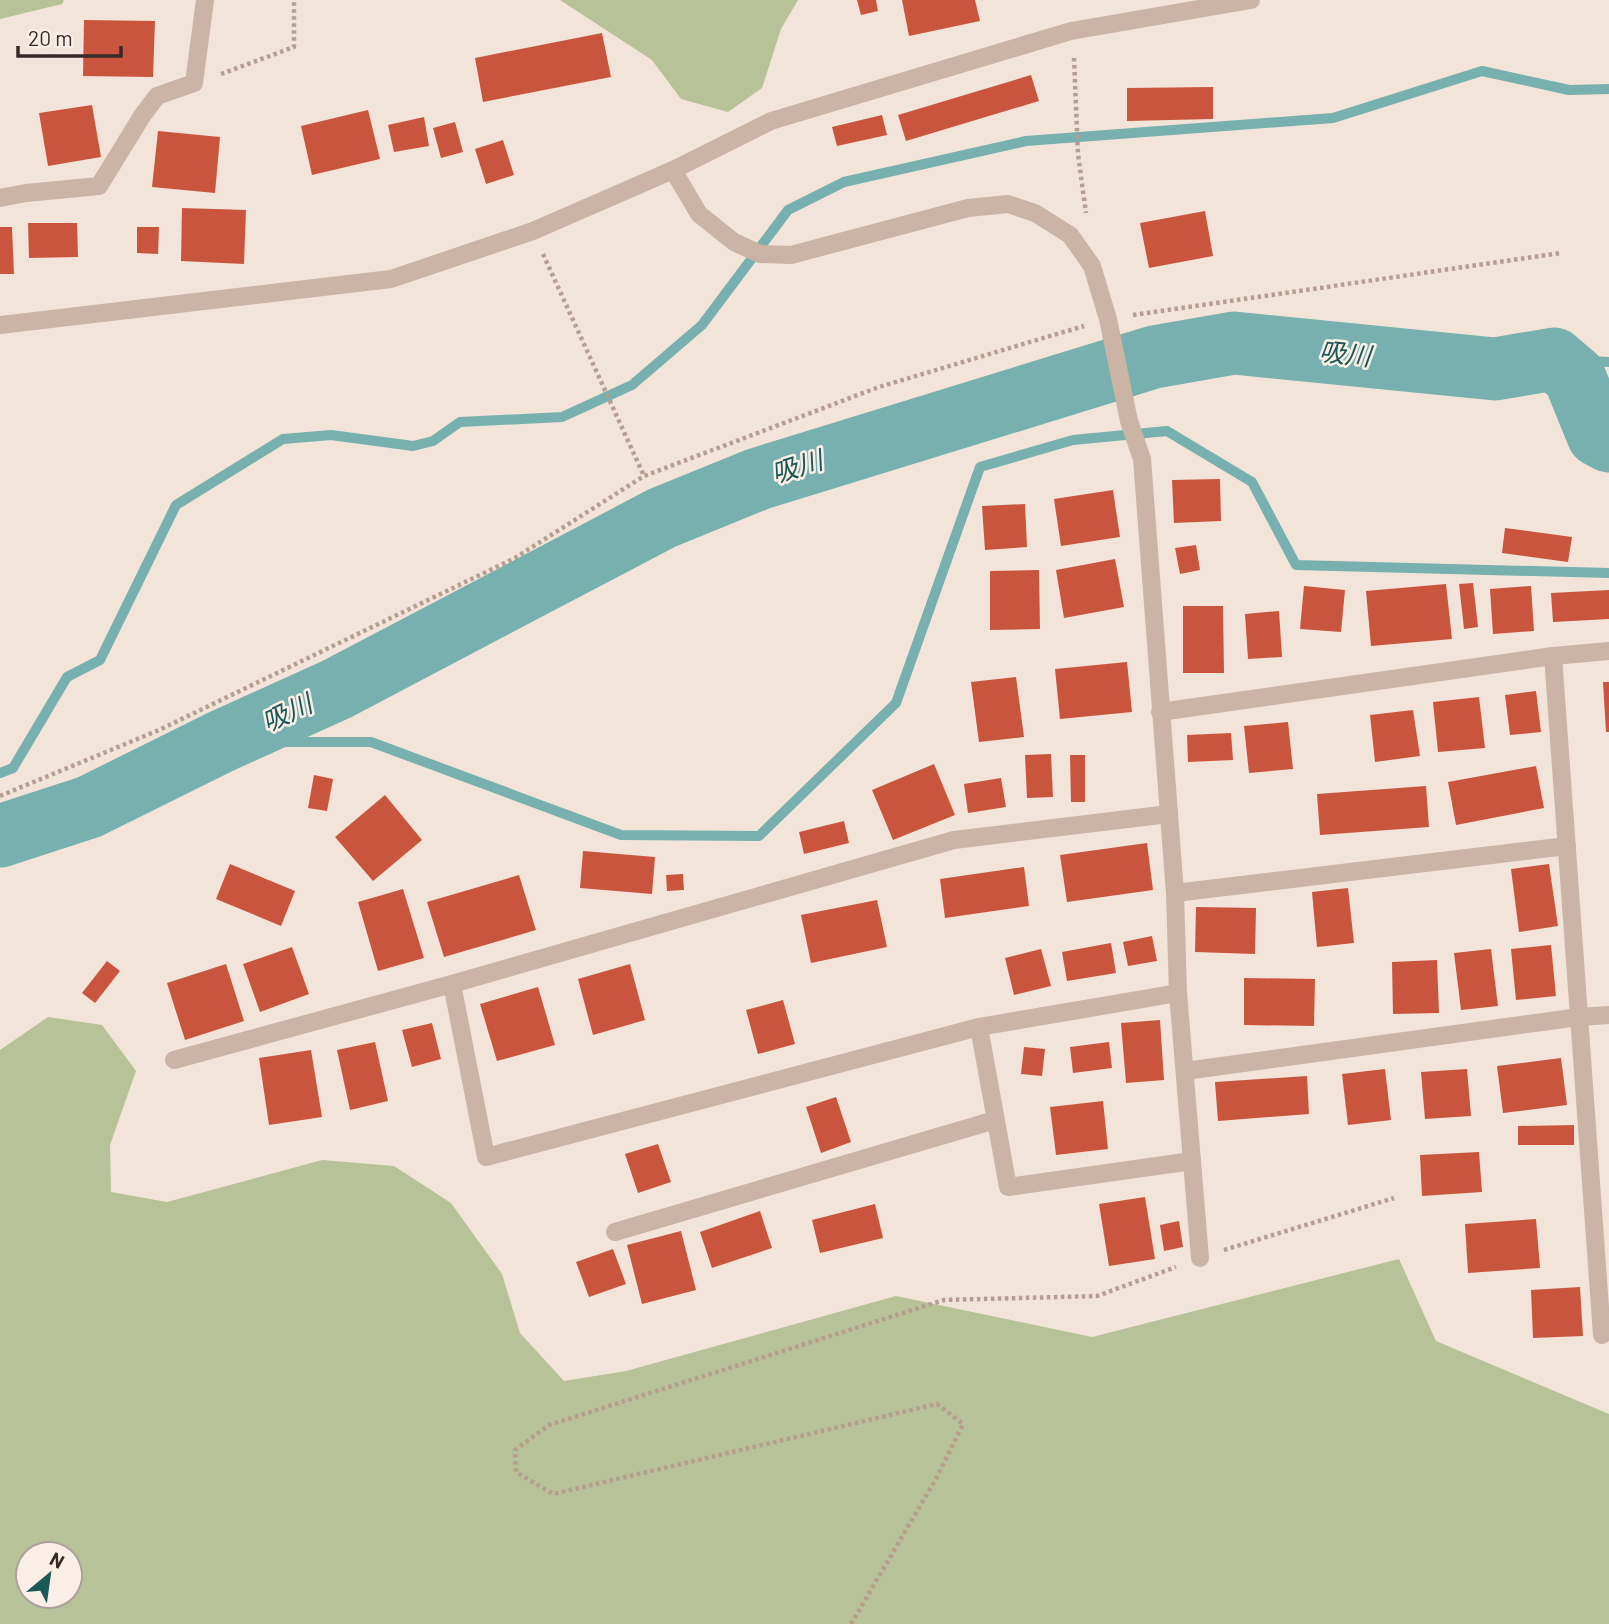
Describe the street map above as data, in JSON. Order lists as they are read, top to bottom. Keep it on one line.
{"water":["吸川"],"scale_bar":"20 m","north":"top right"}
